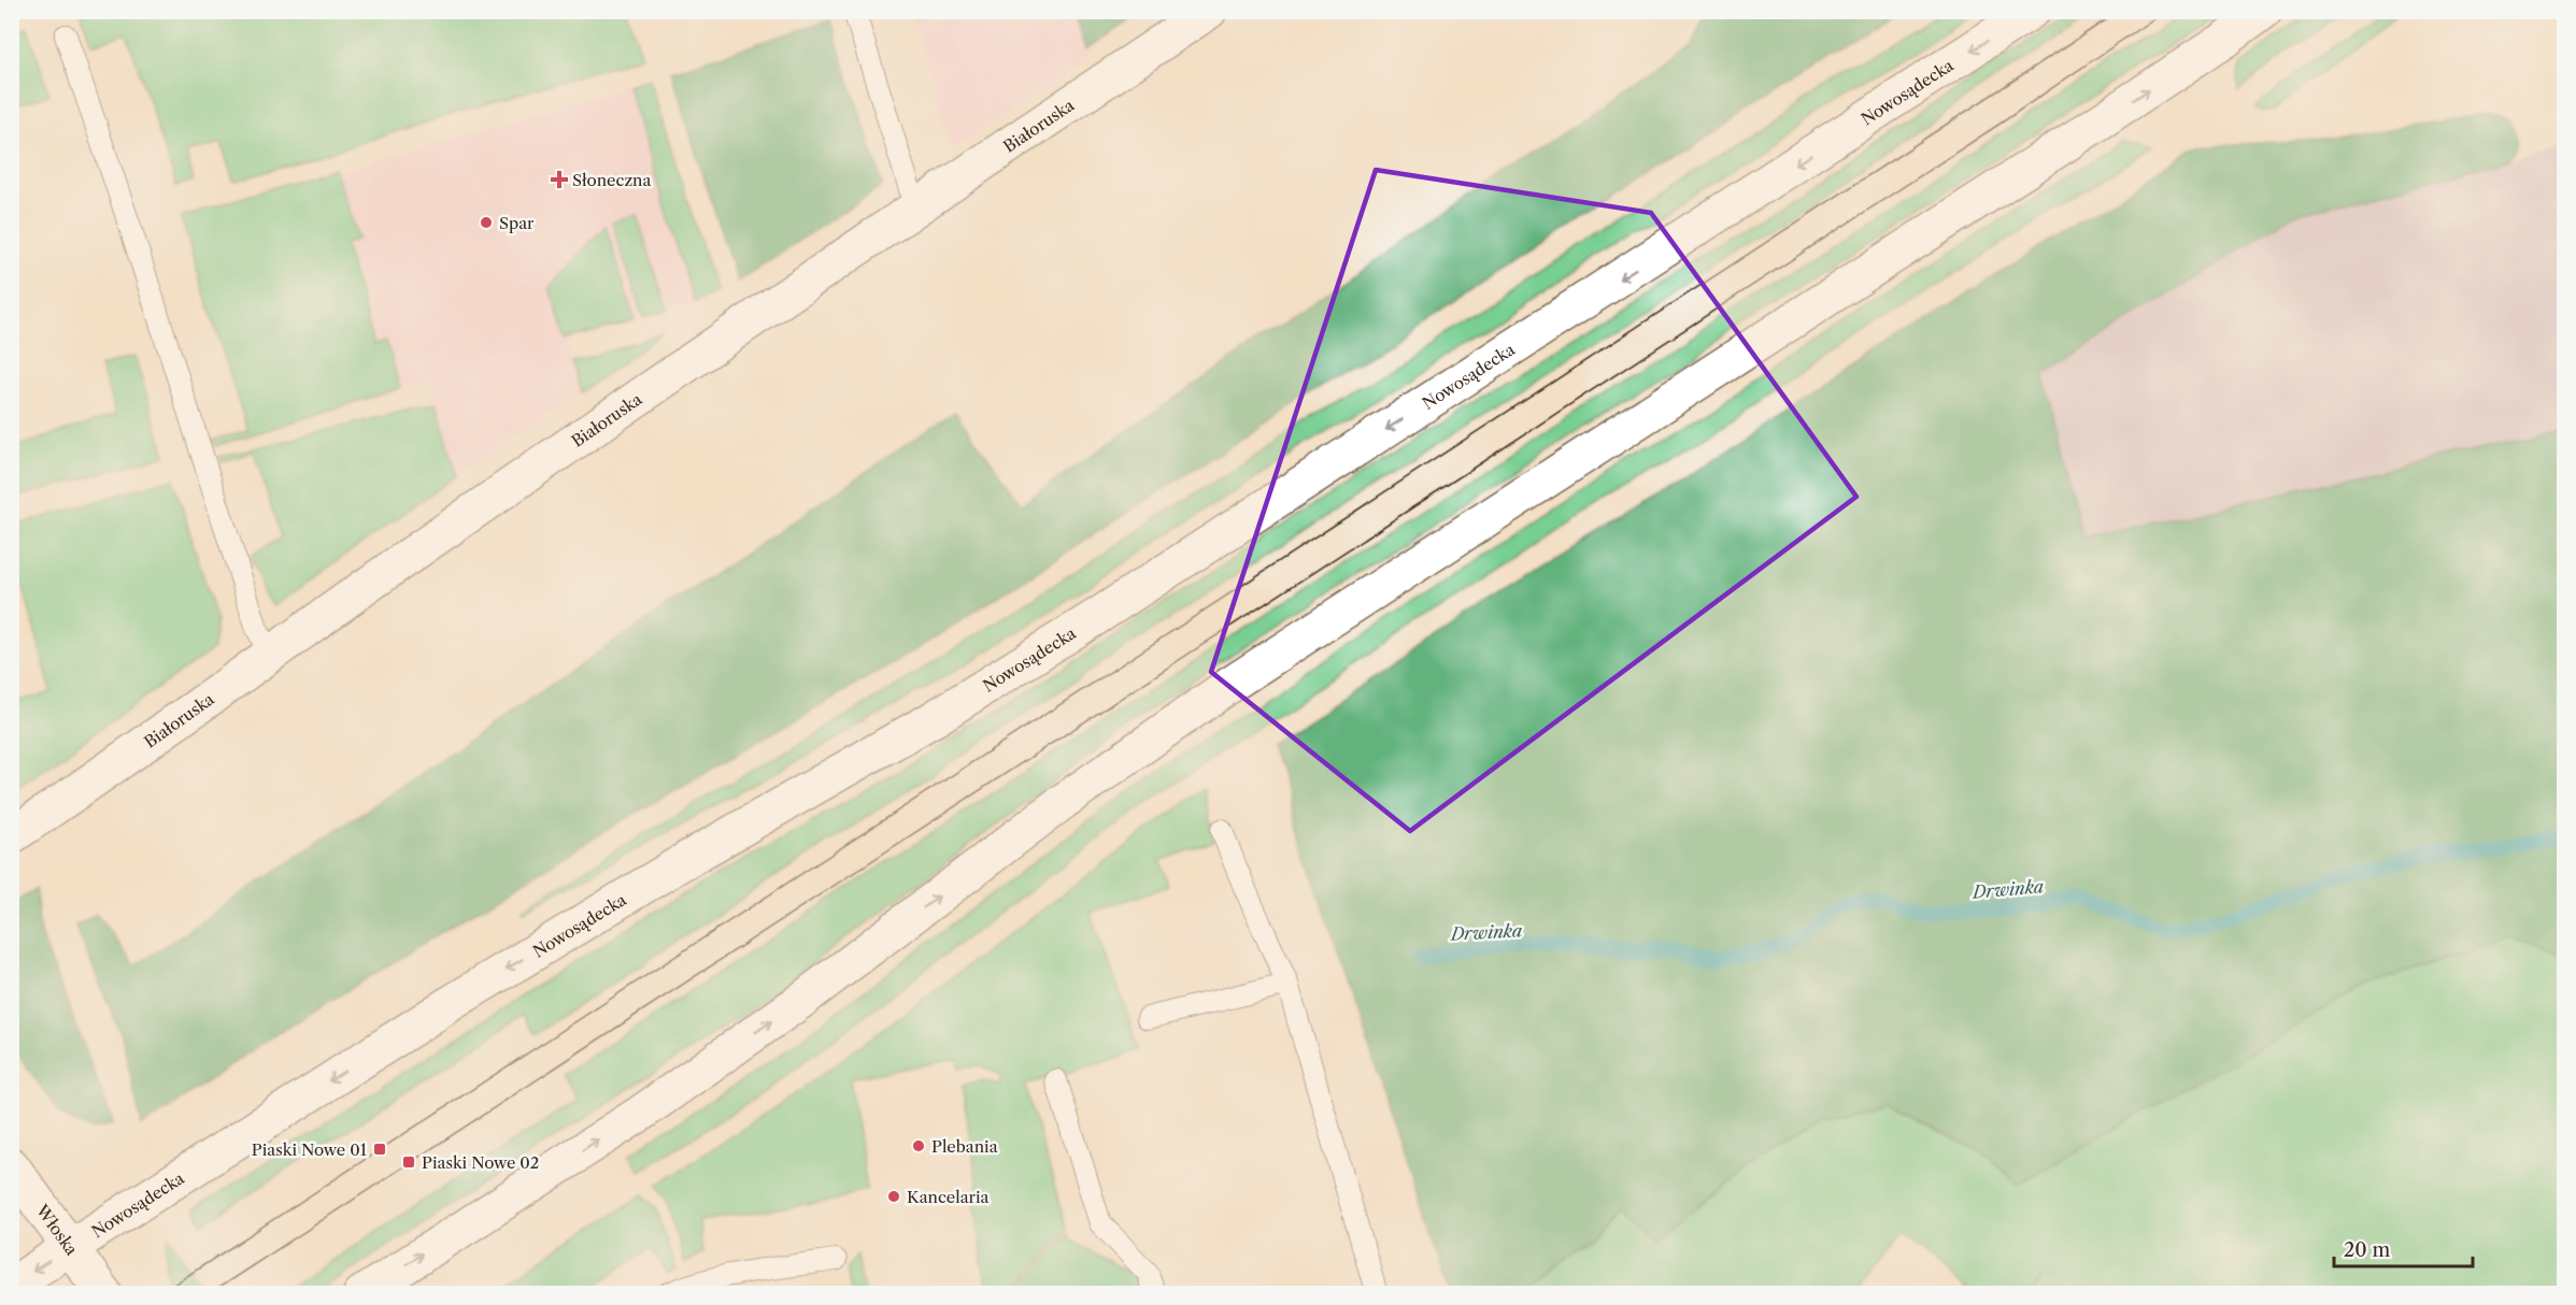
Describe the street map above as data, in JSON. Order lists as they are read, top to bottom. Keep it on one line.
{"streets":{"main road":["Nowosądecka","Białoruska","Włoska"]},"crossings":[["Nowosądecka","Włoska"]],"water":["Drwinka"],"places":{"health":["Słoneczna"],"other":["Spar","Plebania","Kancelaria"],"transit":["Piaski Nowe 01","Piaski Nowe 02"]},"scale_bar":"20 m"}
